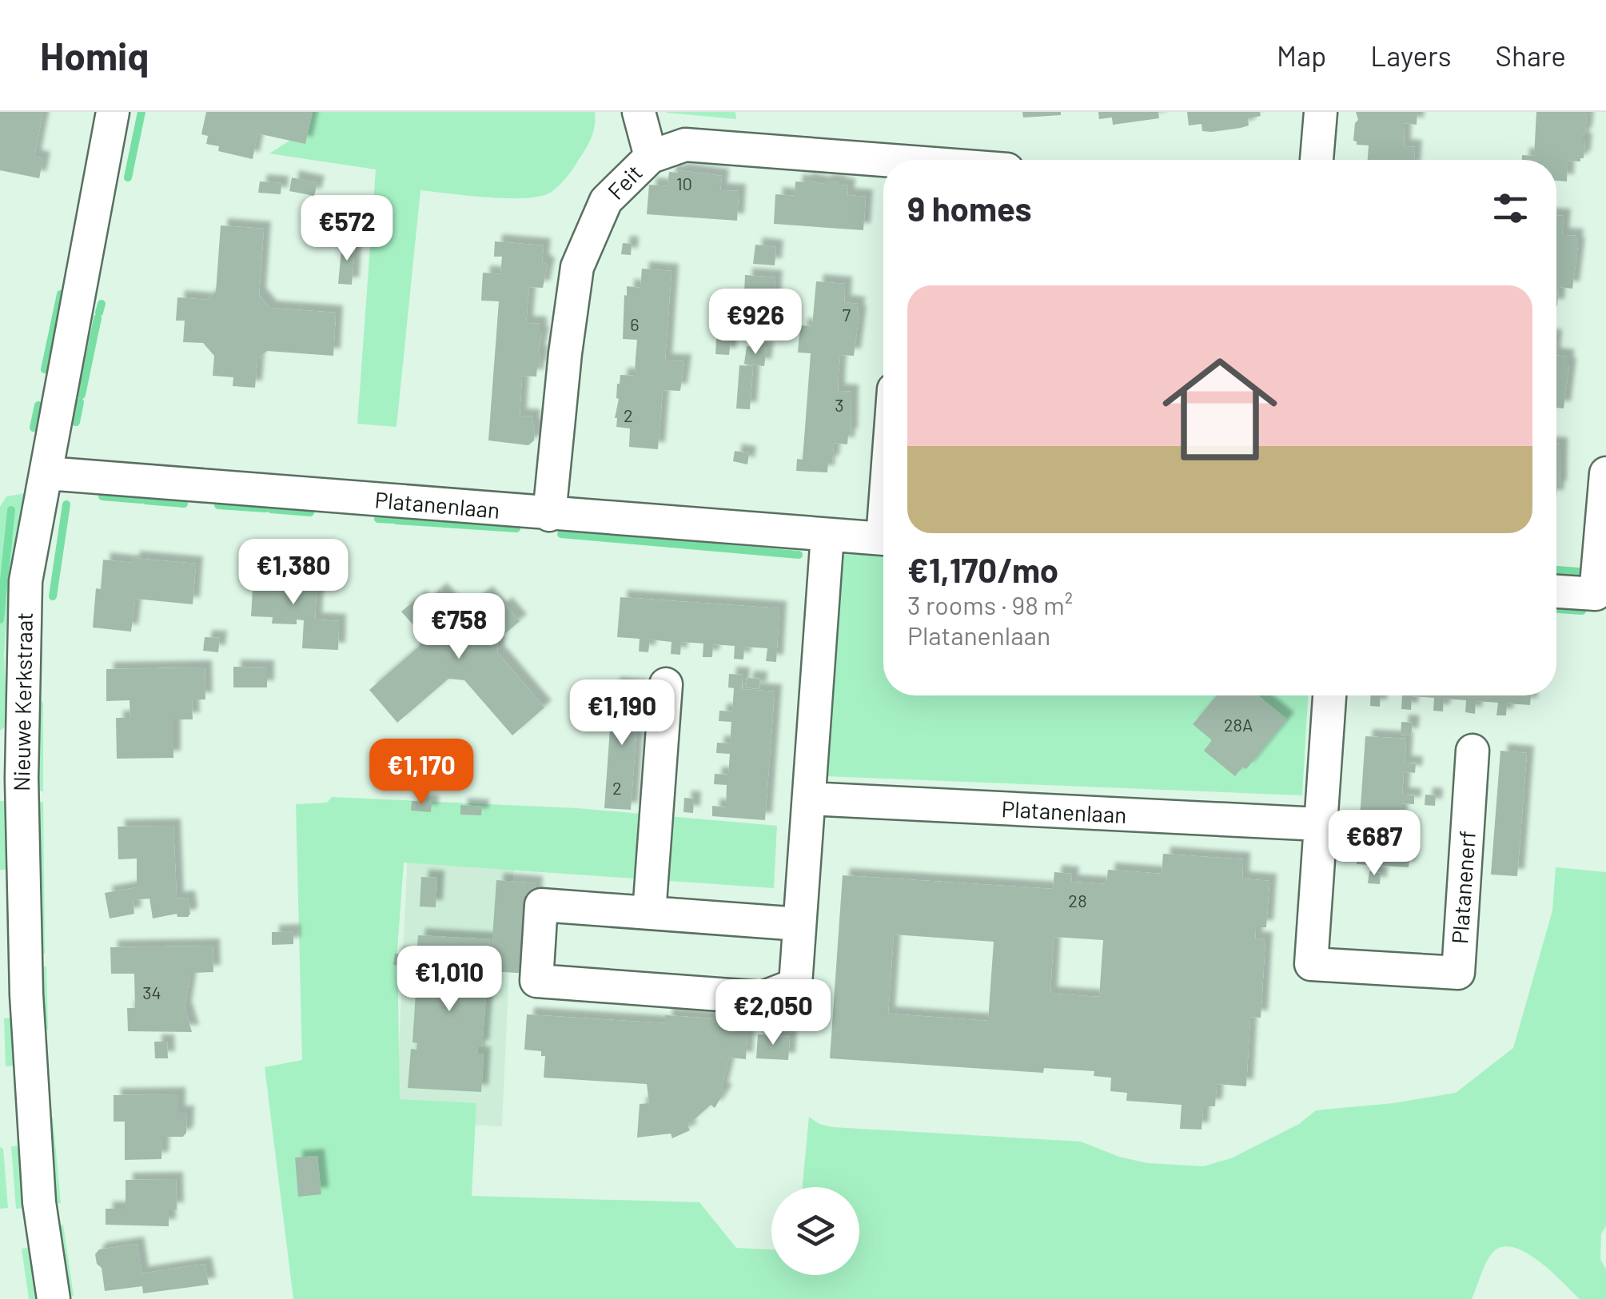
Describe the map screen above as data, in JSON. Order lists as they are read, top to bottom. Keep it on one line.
{"streets":{"street":["Feit","Platanenlaan","Nieuwe Kerkstraat","Platanenerf"]},"crossings":[["Feit","Platanenlaan"],["Platanenlaan","Nieuwe Kerkstraat"],["Platanenlaan","Platanenerf"]],"house_numbers":["10","7","6","3","2","28A","2","28","34"],"page":{"header":"Homiq","nav":["Map","Layers","Share"],"heading":"9 homes","price":["€572","€926","€1,380","€758","€1,190","€1,170","€687","€1,010","€2,050"],"list":[{"name":"€1,170/mo","note":"3 rooms · 98 m² · Platanenlaan"}]}}
